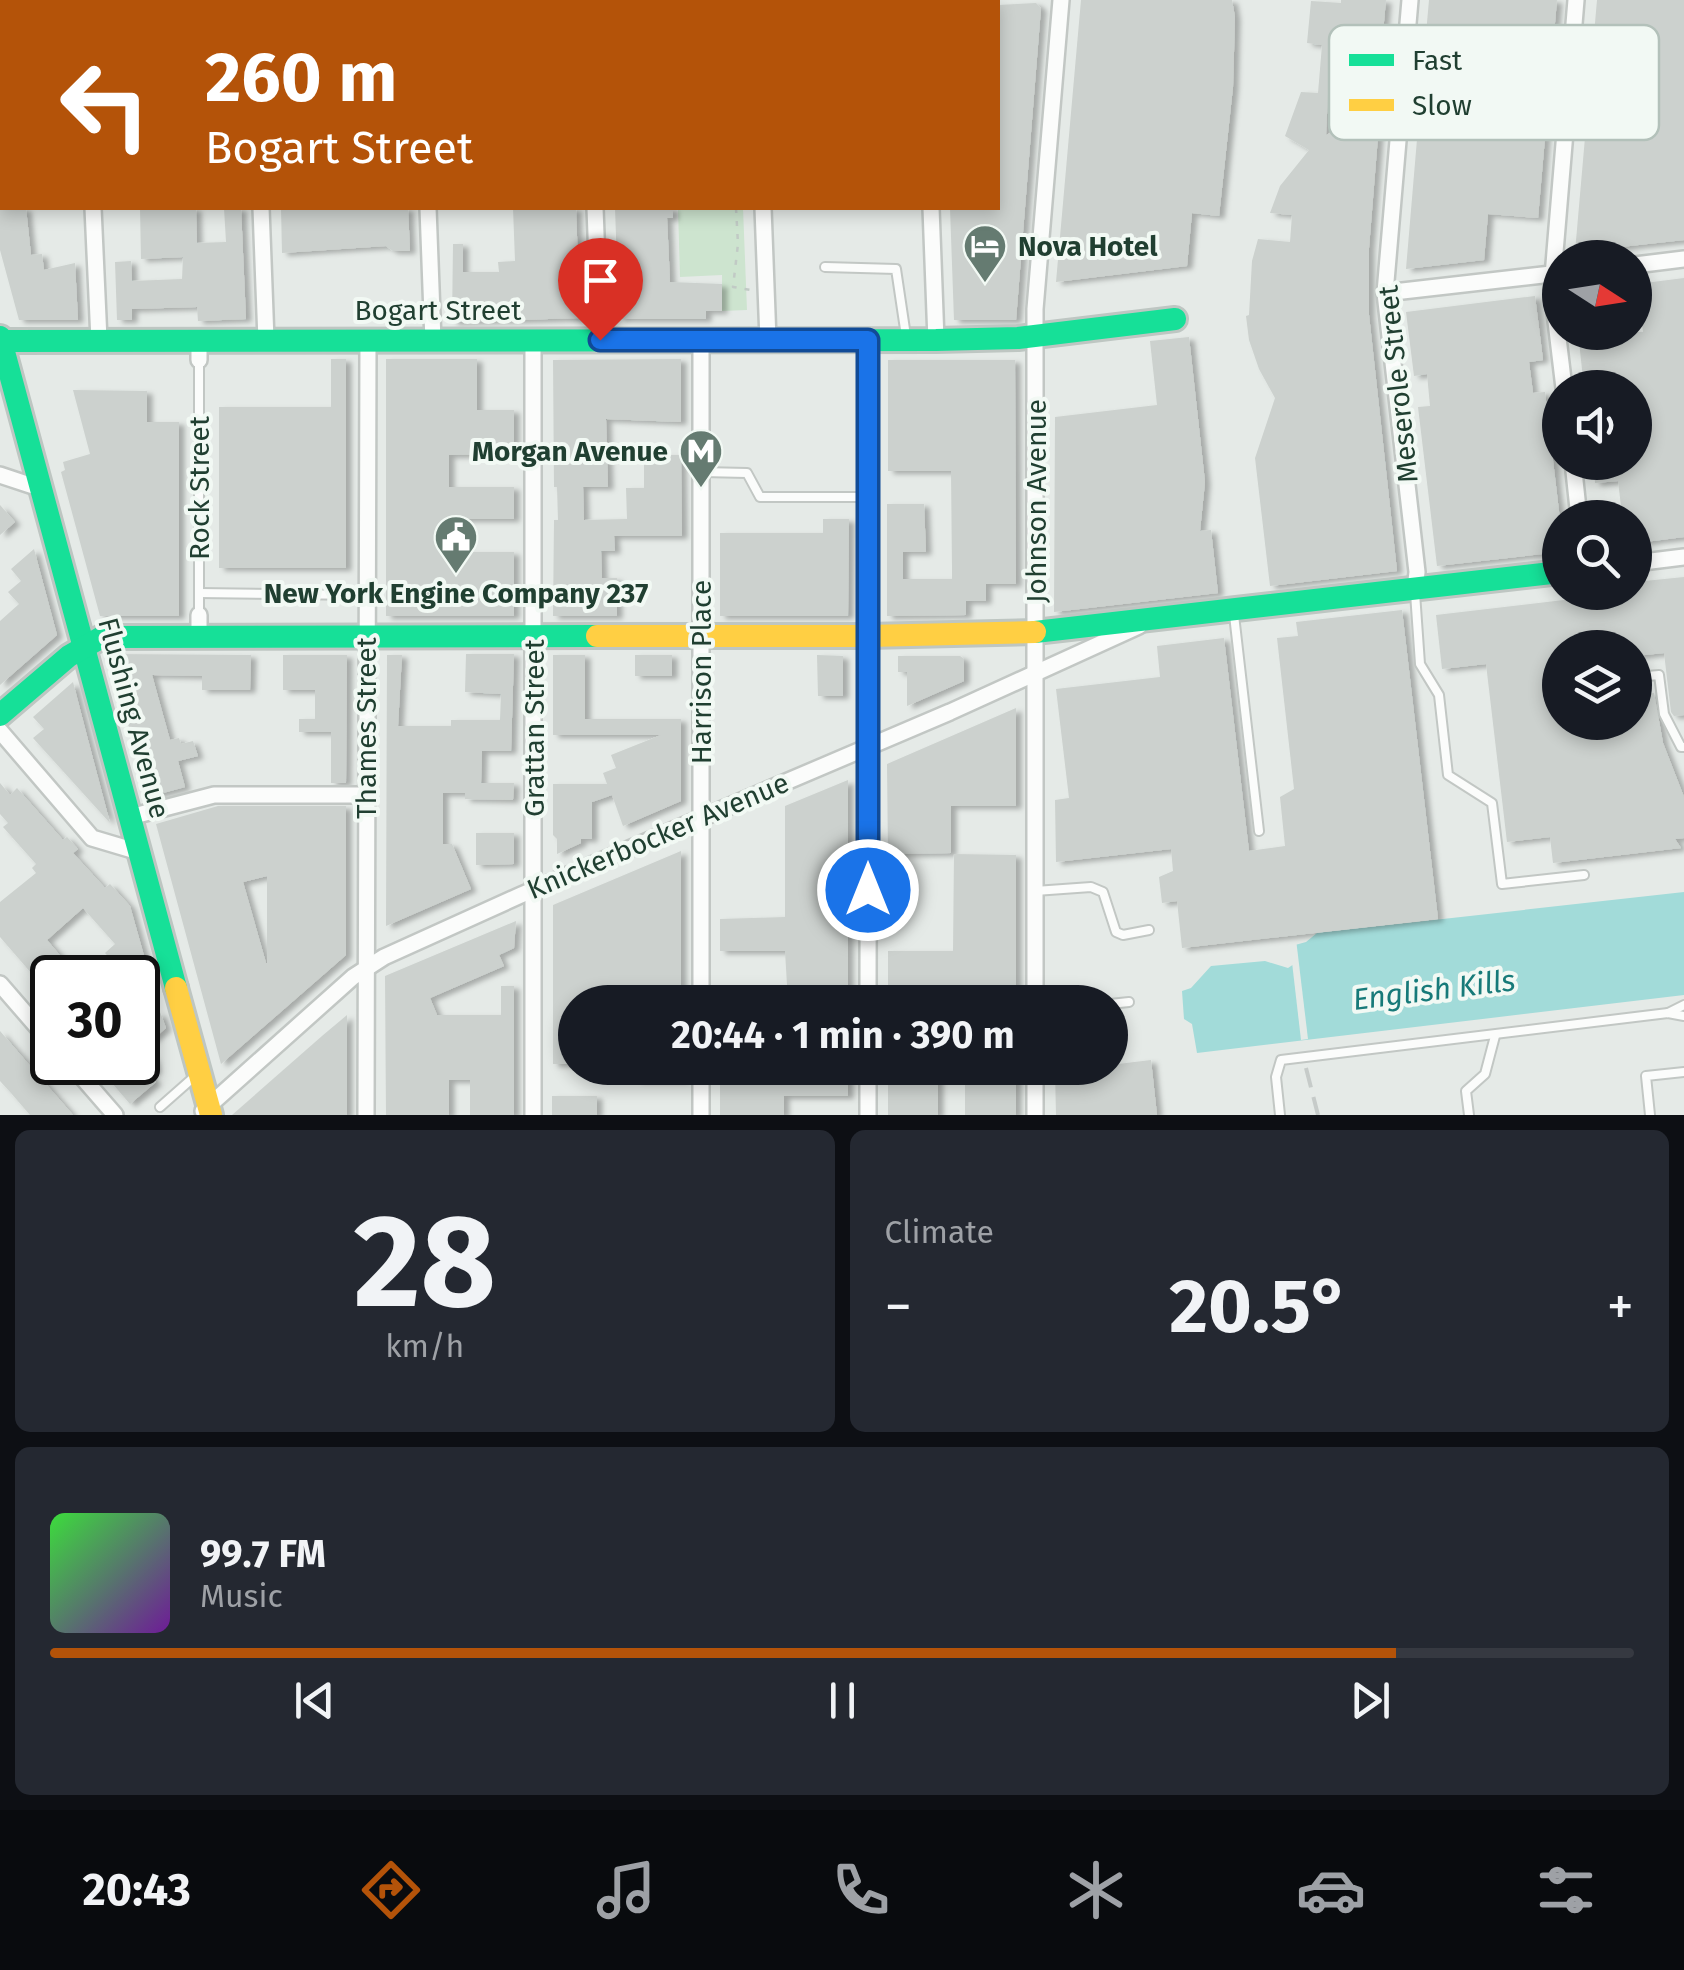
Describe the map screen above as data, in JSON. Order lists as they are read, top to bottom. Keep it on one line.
{"streets":{"street":["Bogart Street","Meserole Street","Johnson Avenue","Harrison Place","Flushing Avenue","Thames Street","Grattan Street","Knickerbocker Avenue"],"lane":["Rock Street"]},"crossings":[["Bogart Street","Rock Street"],["Bogart Street","Johnson Avenue"],["Bogart Street","Harrison Place"],["Bogart Street","Flushing Avenue"],["Bogart Street","Thames Street"],["Bogart Street","Grattan Street"],["Johnson Avenue","Knickerbocker Avenue"],["Harrison Place","Knickerbocker Avenue"],["Flushing Avenue","Knickerbocker Avenue"],["Thames Street","Knickerbocker Avenue"],["Grattan Street","Knickerbocker Avenue"]],"water":["English Kills"],"places":{"hotel":["Nova Hotel"],"metro station":["Morgan Avenue"],"public building":["New York Engine Company 237"]},"legend":["Fast","Slow"],"north":"right","page":{"turn":["260 m","Bogart Street"],"limit":"30","trip":"20:44 · 1 min · 390 m","tile":[["28","km/h"],"Climate"],"heat":["−","20.5°","+"],"song":["99.7 FM","Music"],"tabs":"20:43"}}
